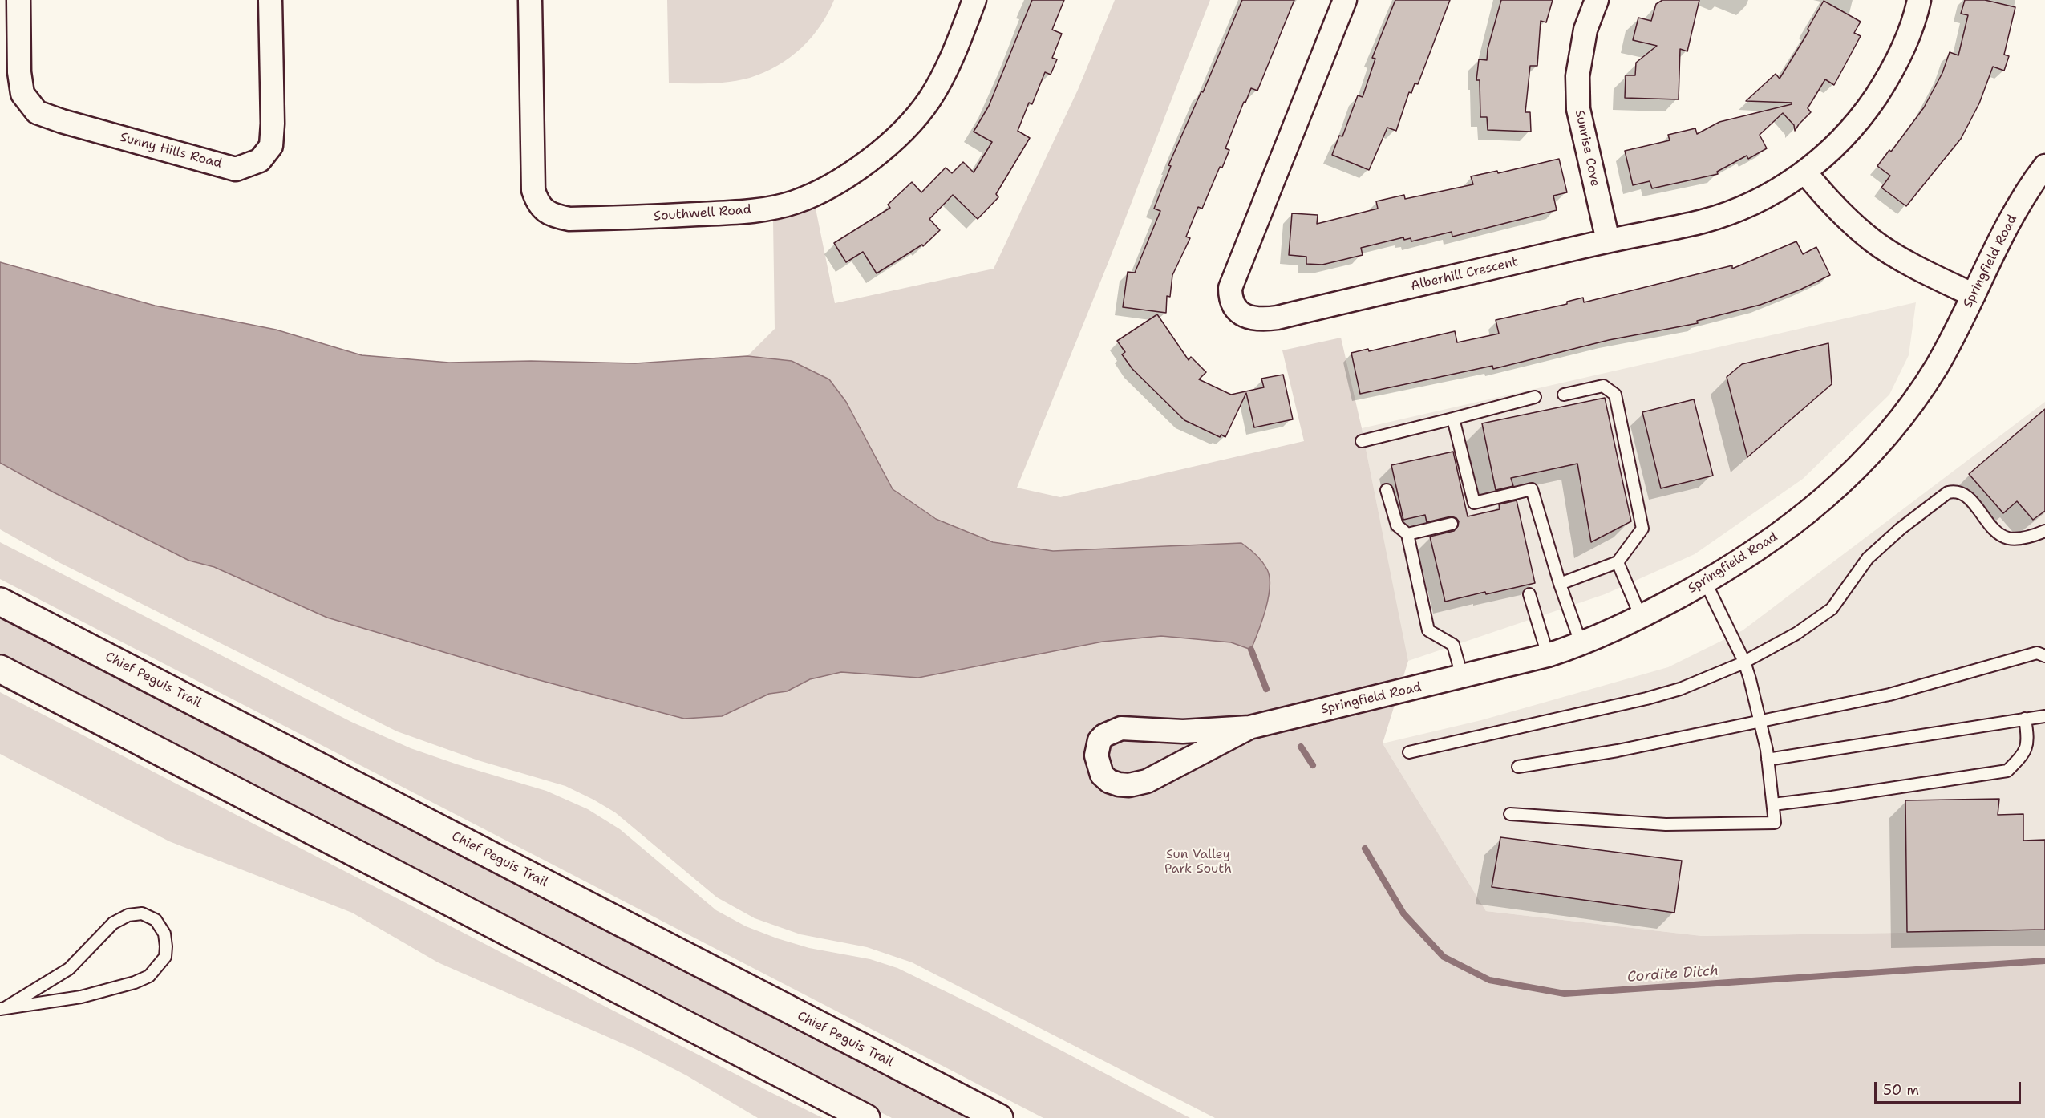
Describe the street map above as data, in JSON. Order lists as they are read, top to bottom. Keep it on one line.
{"streets":{"main road":["Chief Peguis Trail"],"street":["Sunrise Cove","Sunny Hills Road","Southwell Road","Springfield Road","Alberhill Crescent"]},"crossings":[["Sunrise Cove","Alberhill Crescent"]],"water":["Cordite Ditch"],"parks":["Sun Valley Park South"],"scale_bar":"50 m"}
